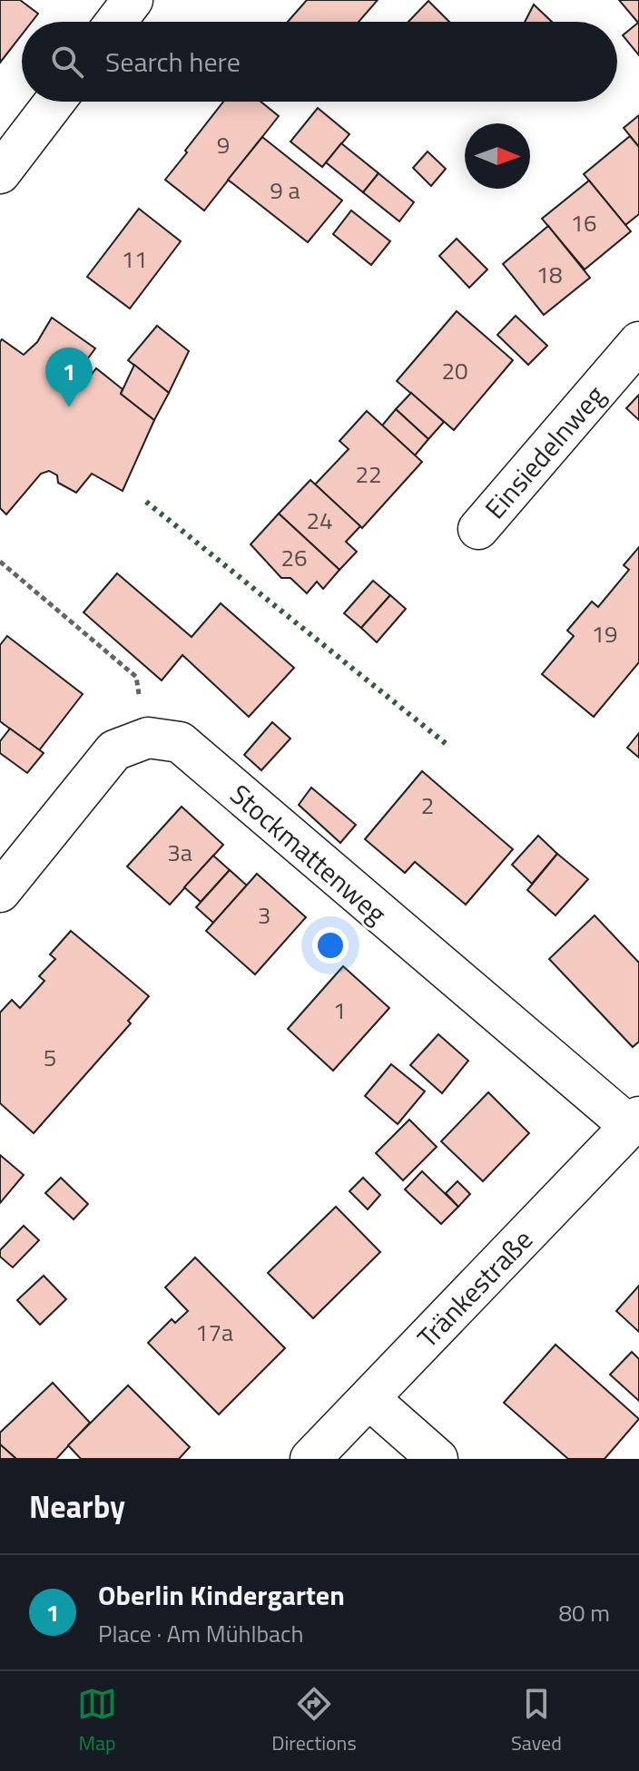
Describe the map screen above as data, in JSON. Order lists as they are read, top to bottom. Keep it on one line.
{"streets":{"street":["Einsiedelnweg","Stockmattenweg","Tränkestraße"]},"crossings":[["Stockmattenweg","Tränkestraße"]],"house_numbers":["9","9 a","16","11","18","20","22","24","26","19","2","3a","3","1","5","17a"],"north":"right","page":{"search":"Search here","pins":"1","heading":"Nearby","list":[{"mark":"1","name":"Oberlin Kindergarten","note":"Place · Am Mühlbach","value":"80 m"}],"nav":["Map","Directions","Saved"]}}
